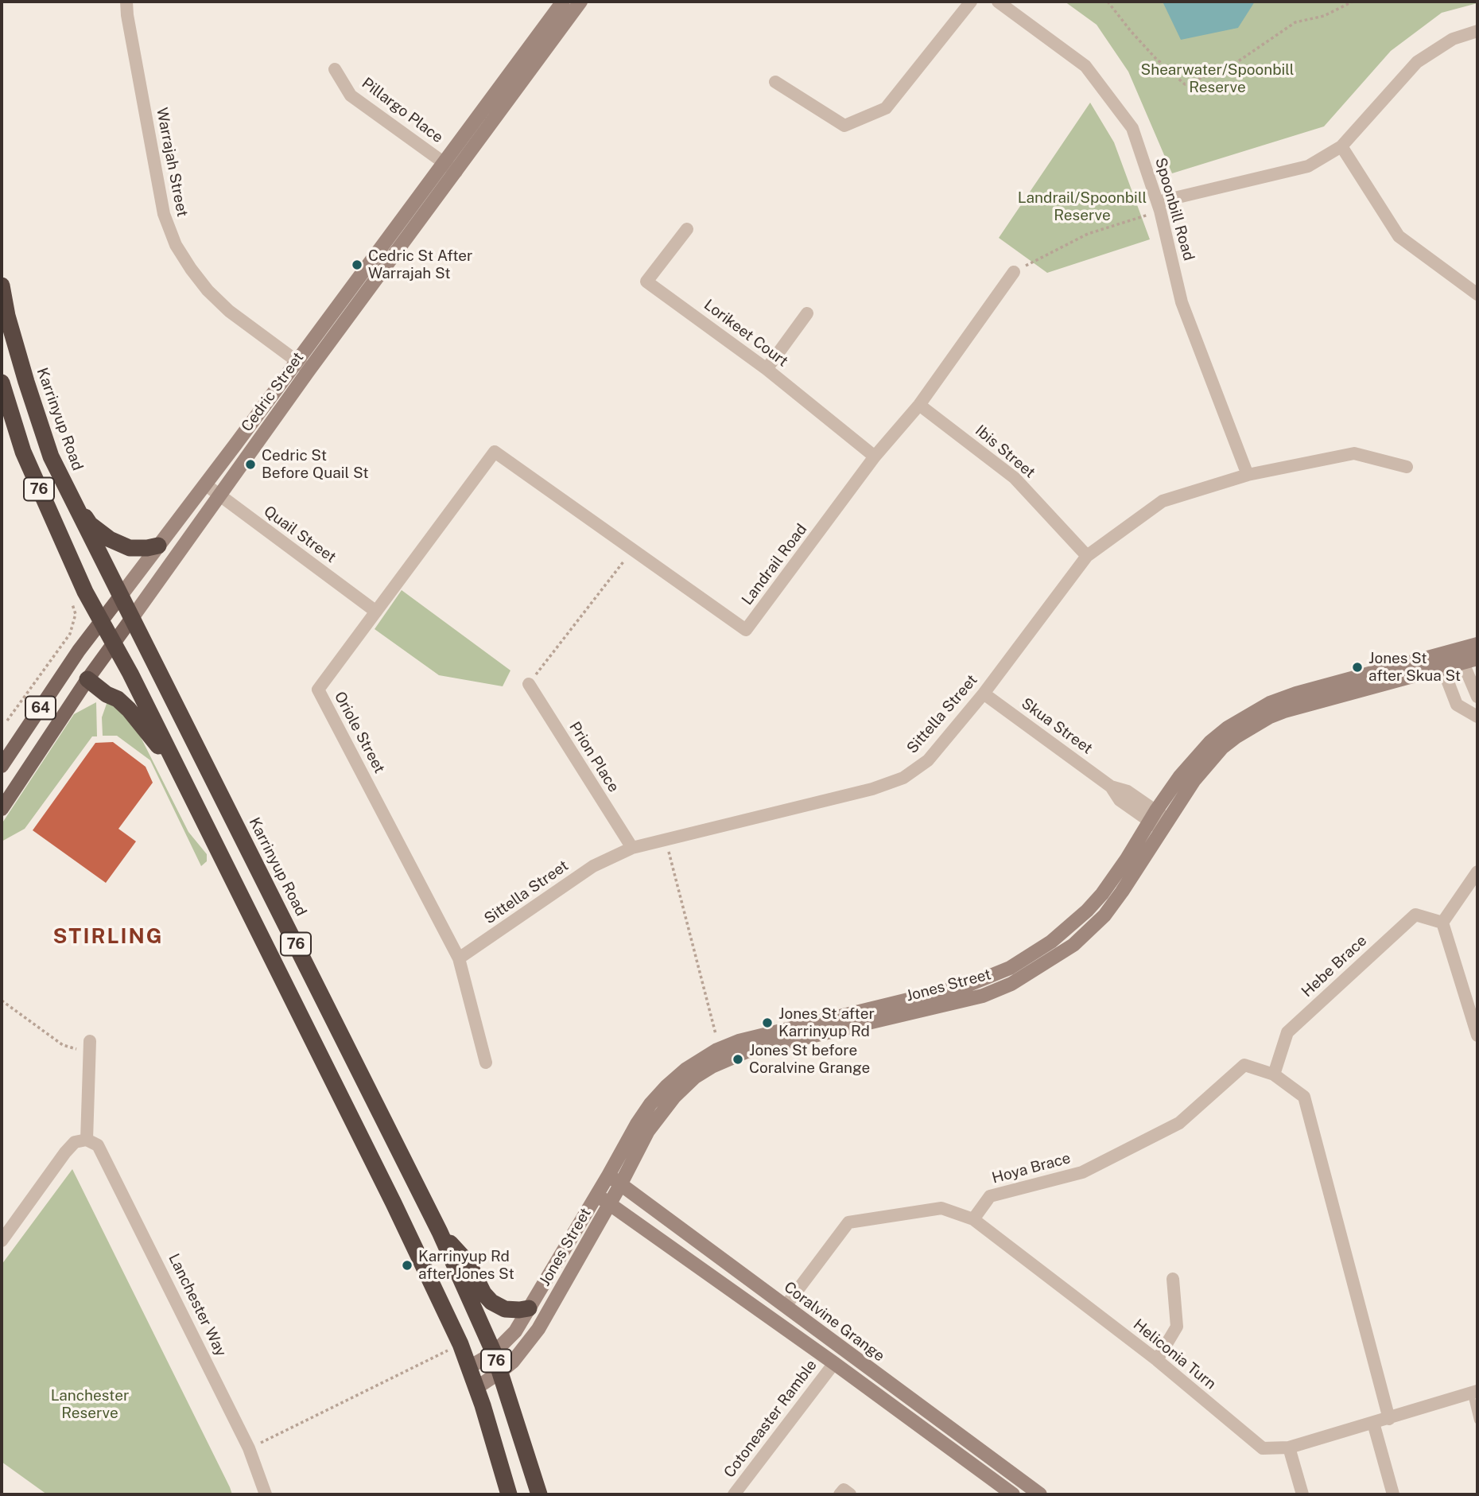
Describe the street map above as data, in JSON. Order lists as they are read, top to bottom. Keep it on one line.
{"streets":{"highway":["Karrinyup Road","76"],"main road":["Cedric Street","64"],"street":["Pillargo Place","Warrajah Street","Spoonbill Road","Lorikeet Court","Ibis Street","Quail Street","Landrail Road","Sittella Street","Skua Street","Oriole Street","Prion Place","Hebe Brace","Jones Street","Hoya Brace","Lanchester Way","Coralvine Grange","Heliconia Turn","Cotoneaster Ramble"]},"crossings":[["Pillargo Place","Cedric Street"],["Warrajah Street","Cedric Street"],["Spoonbill Road","Sittella Street"],["Lorikeet Court","Landrail Road"],["Cedric Street","Karrinyup Road"],["Cedric Street","76"],["Cedric Street","Quail Street"],["Karrinyup Road","Jones Street"],["Ibis Street","Landrail Road"],["Ibis Street","Sittella Street"],["76","Jones Street"],["Quail Street","Oriole Street"],["Landrail Road","Oriole Street"],["Sittella Street","Skua Street"],["Sittella Street","Oriole Street"],["Sittella Street","Prion Place"],["Skua Street","Jones Street"],["Hebe Brace","Hoya Brace"],["Jones Street","Coralvine Grange"],["Hoya Brace","Heliconia Turn"]],"districts":["STIRLING"],"parks":["Shearwater/Spoonbill Reserve","Landrail/Spoonbill Reserve","Lanchester Reserve"],"places":["Cedric St After Warrajah St","Cedric St Before Quail St","Jones St after Skua St","Jones St after Karrinyup Rd","Jones St before Coralvine Grange","Karrinyup Rd after Jones St"]}
